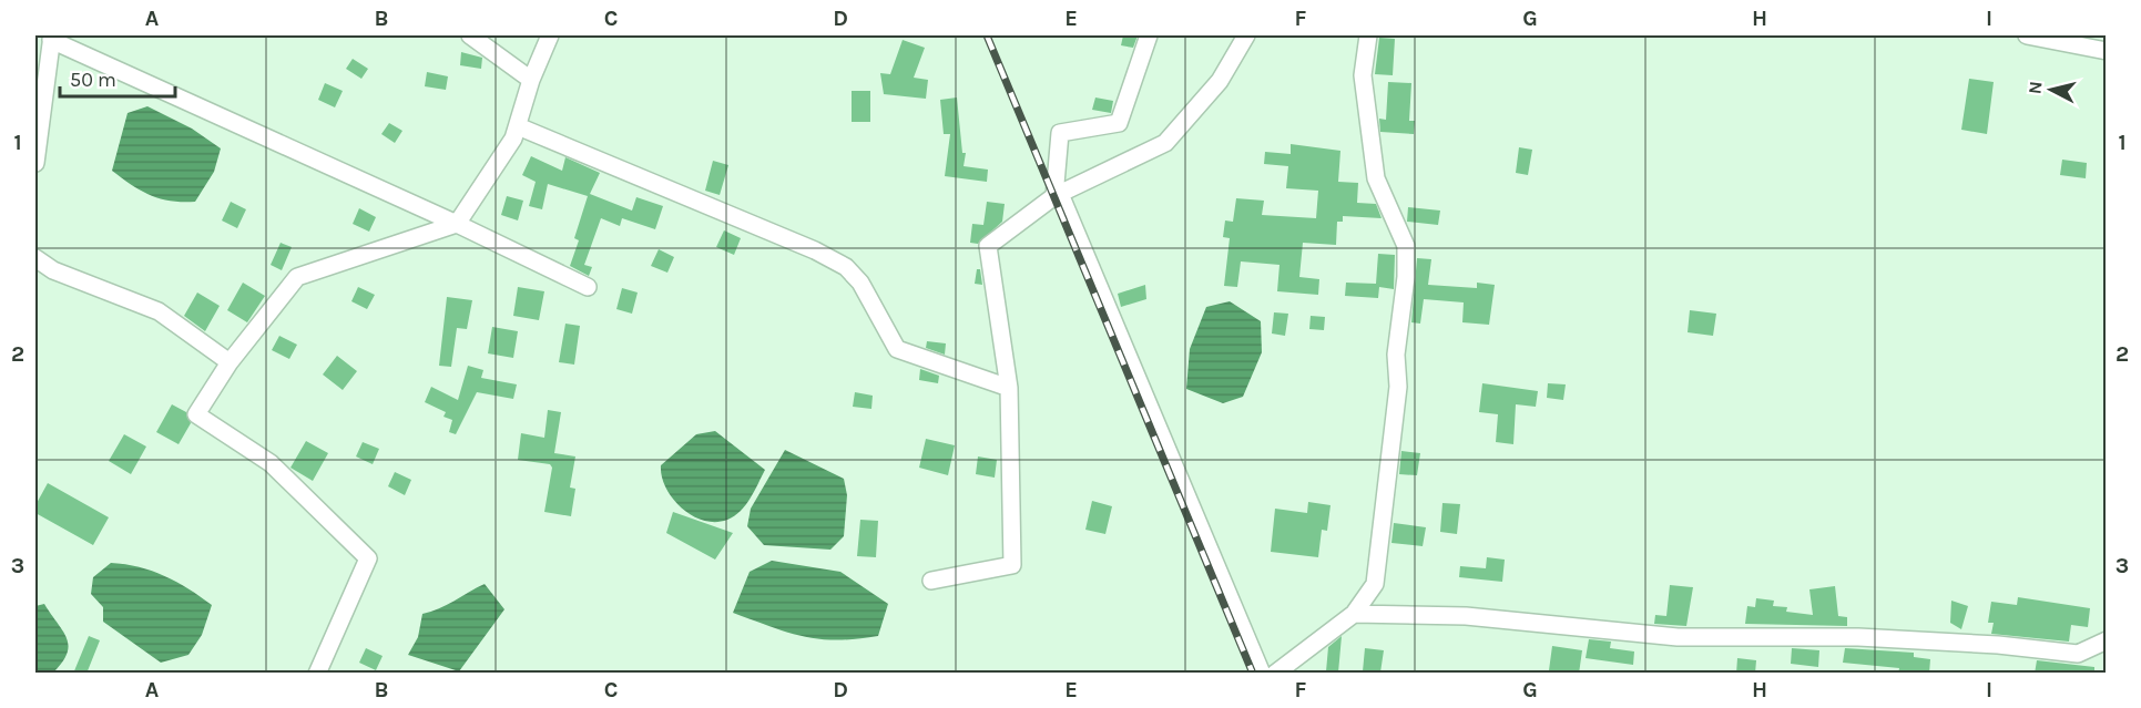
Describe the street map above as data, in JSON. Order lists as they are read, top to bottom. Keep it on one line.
{"scale_bar":"50 m","north":"left","grid":{"columns":["A","B","C","D","E","F","G","H","I"],"rows":["1","2","3"]}}
